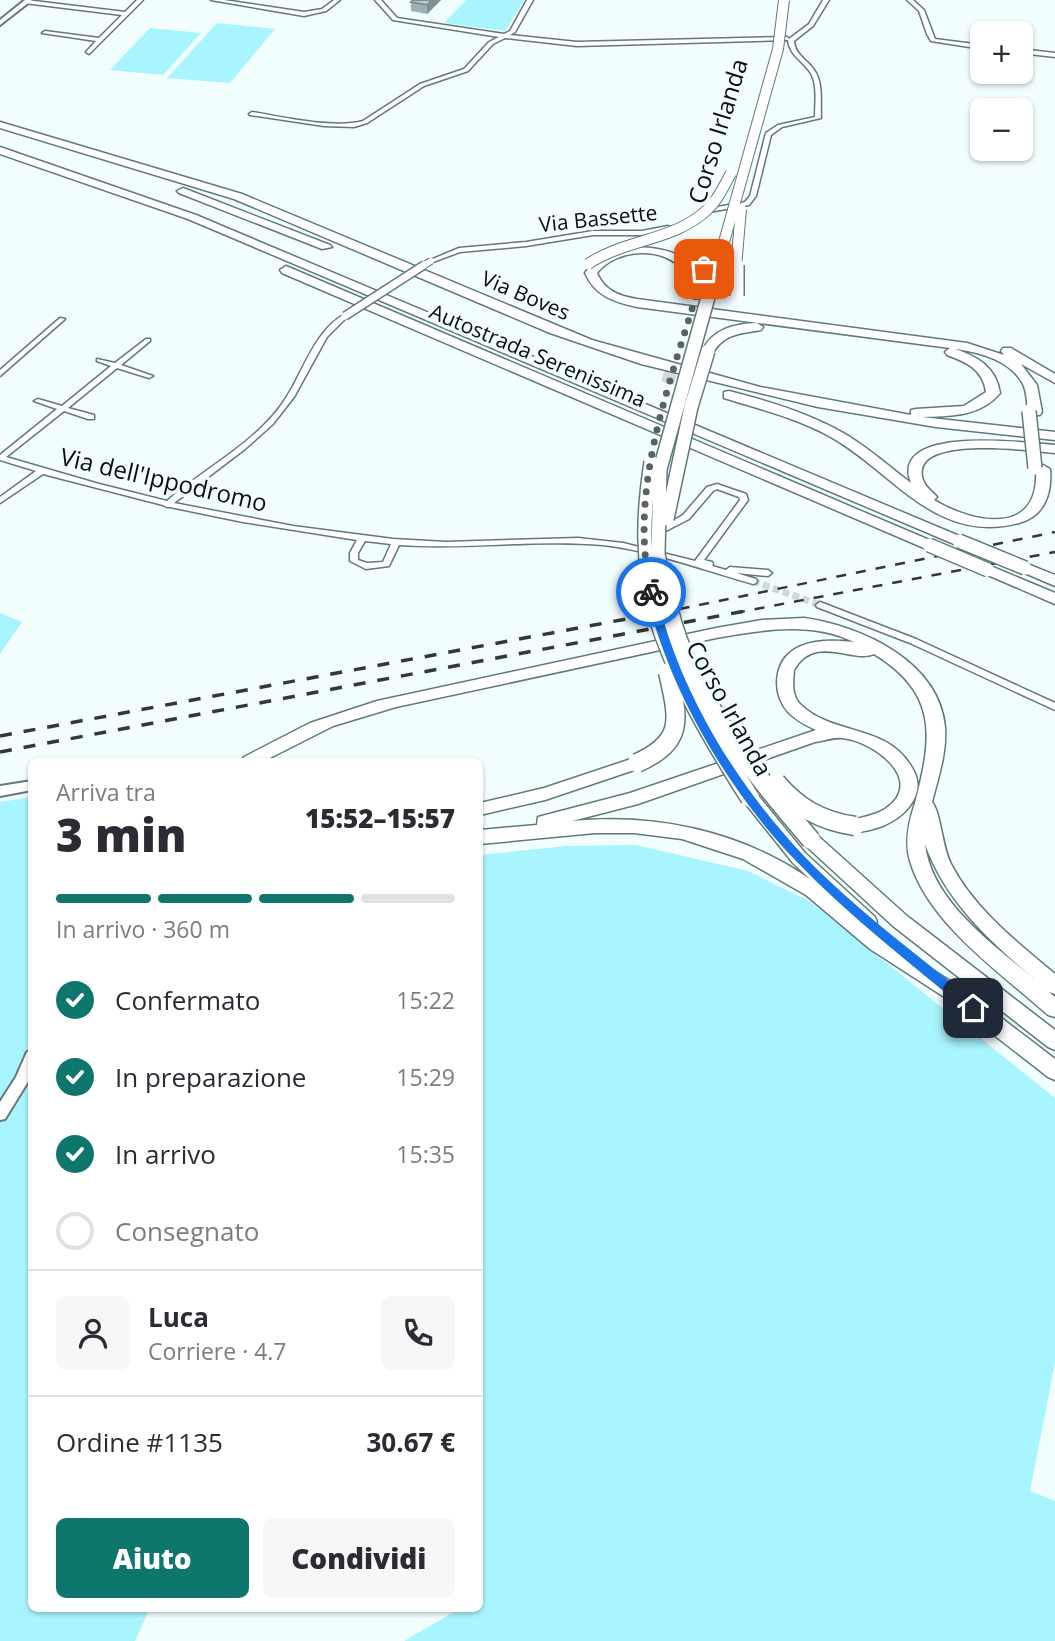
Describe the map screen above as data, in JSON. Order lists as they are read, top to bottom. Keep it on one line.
{"streets":{"highway":["Corso Irlanda","Via Boves","Autostrada Serenissima"],"street":["Via Bassette","Via dell'Ippodromo"]},"crossings":[["Corso Irlanda","Via dell'Ippodromo"],["Via Bassette","Via dell'Ippodromo"]],"page":{"map_buttons":["+","−"],"heading":["3 min","Arriva tra","15:52–15:57"],"panel":["Luca","Corriere · 4.7","Ordine #1135","30.67 €"],"bar":"In arrivo · 360 m","list":[["Confermato","15:22"],["In preparazione","15:29"],["In arrivo","15:35"],"Consegnato"],"buttons":["Aiuto","Condividi"]}}
